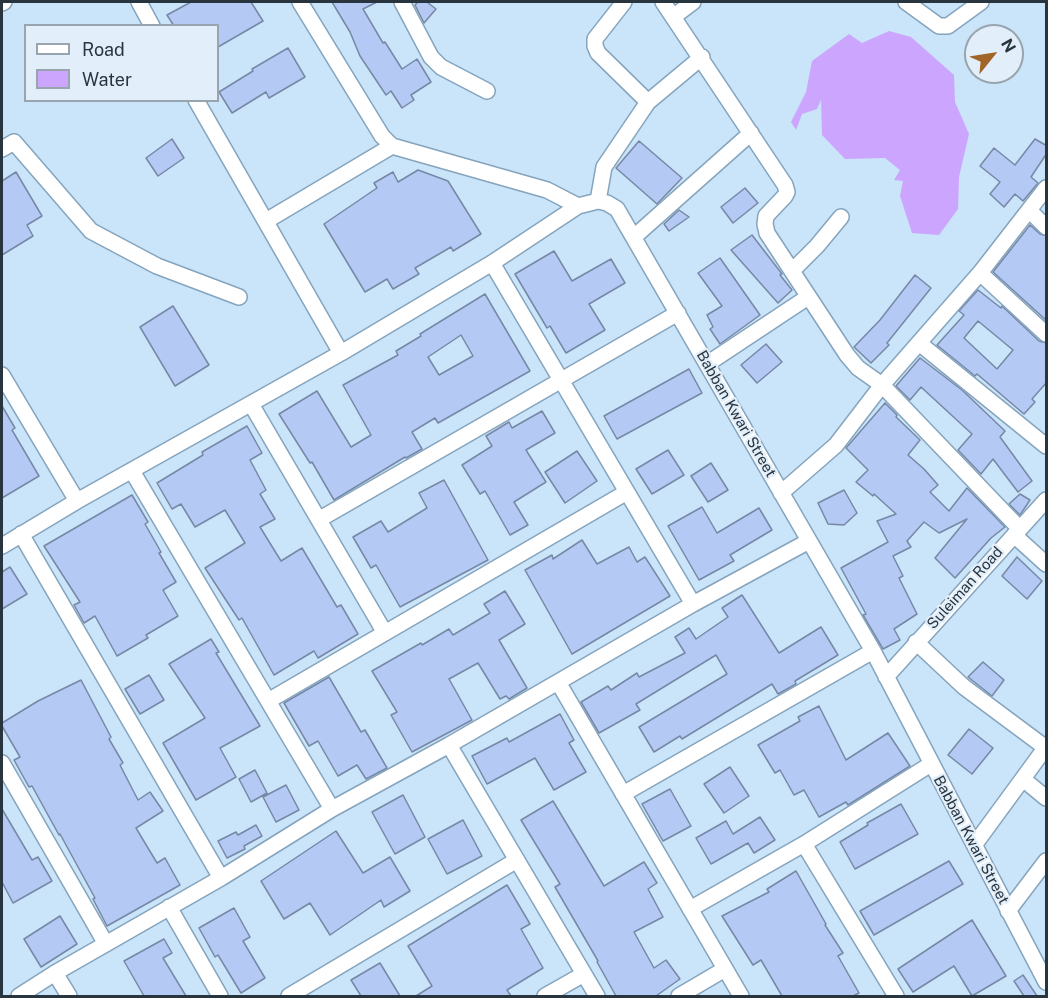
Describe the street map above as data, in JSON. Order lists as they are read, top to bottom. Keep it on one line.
{"streets":{"street":["Babban Kwari Street","Suleiman Road"]},"crossings":[["Babban Kwari Street","Suleiman Road"]],"legend":["Road","Water"],"north":"top right"}
